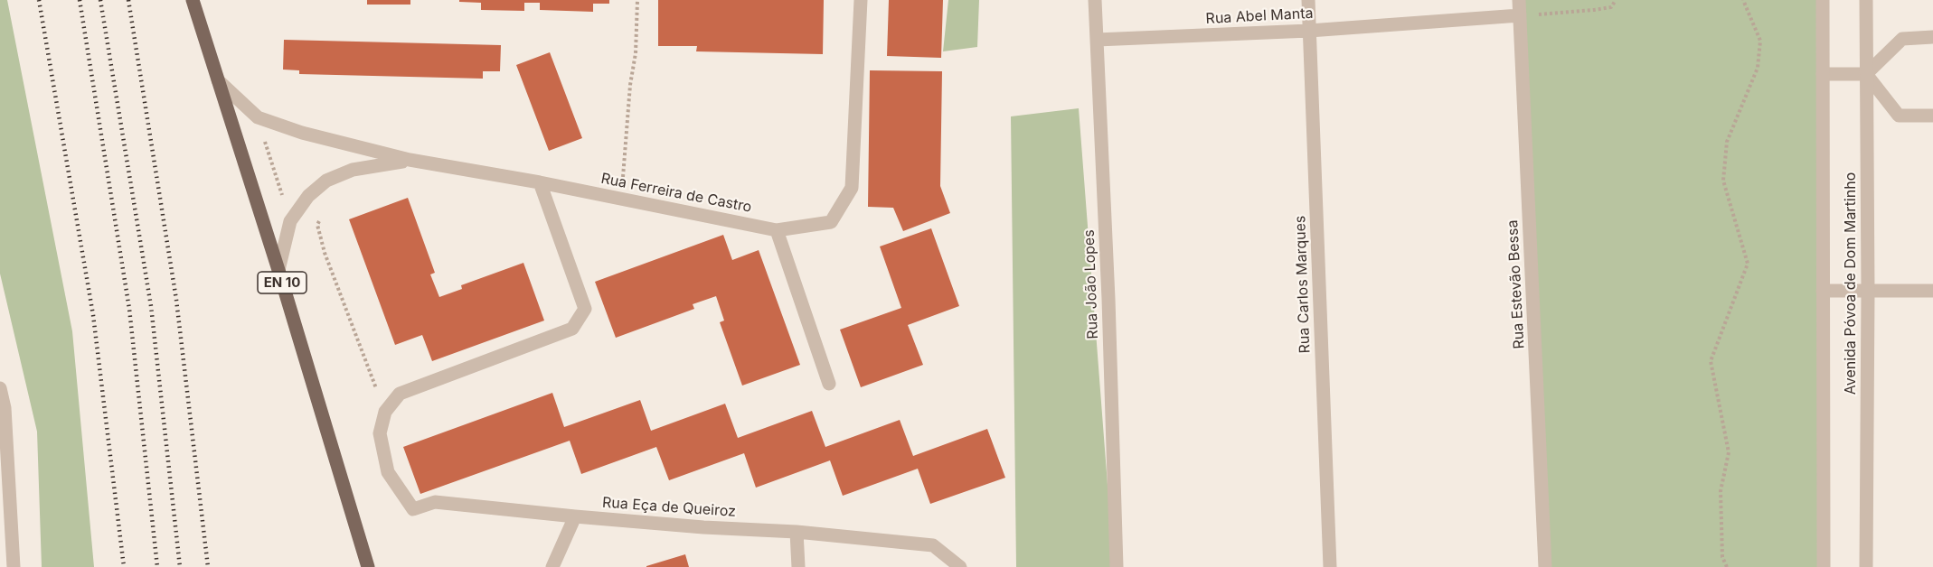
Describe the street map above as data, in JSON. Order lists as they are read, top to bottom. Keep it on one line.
{"streets":{"main road":["EN 10"],"street":["Rua Abel Manta","Rua Ferreira de Castro","Avenida Póvoa de Dom Martinho","Rua João Lopes","Rua Carlos Marques","Rua Estevão Bessa","Rua Eça de Queiroz"]},"crossings":[["Rua Abel Manta","Rua João Lopes"],["Rua Abel Manta","Rua Carlos Marques"],["Rua Abel Manta","Rua Estevão Bessa"],["Rua Ferreira de Castro","EN 10"]]}
